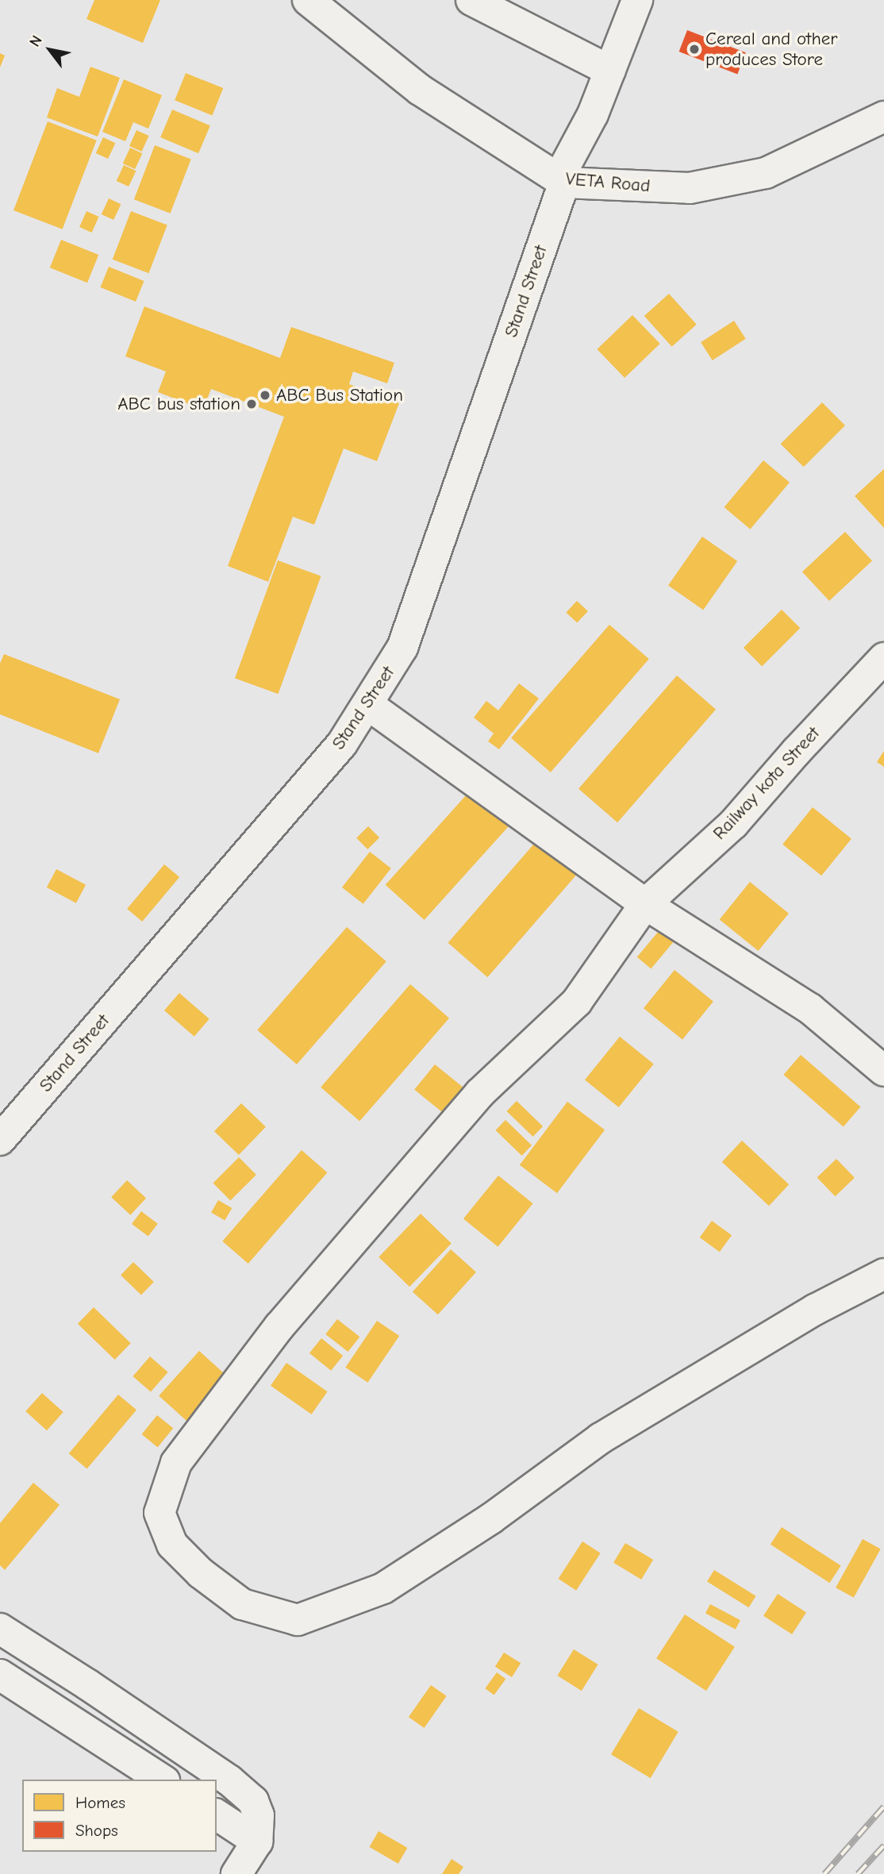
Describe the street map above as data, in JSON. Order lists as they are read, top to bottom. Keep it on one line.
{"streets":{"street":["VETA Road","Stand Street","Railway kota Street"]},"crossings":[["VETA Road","Stand Street"]],"places":["Cereal and other produces Store","ABC Bus Station","ABC bus station"],"legend":["Homes","Shops"],"north":"top left"}
